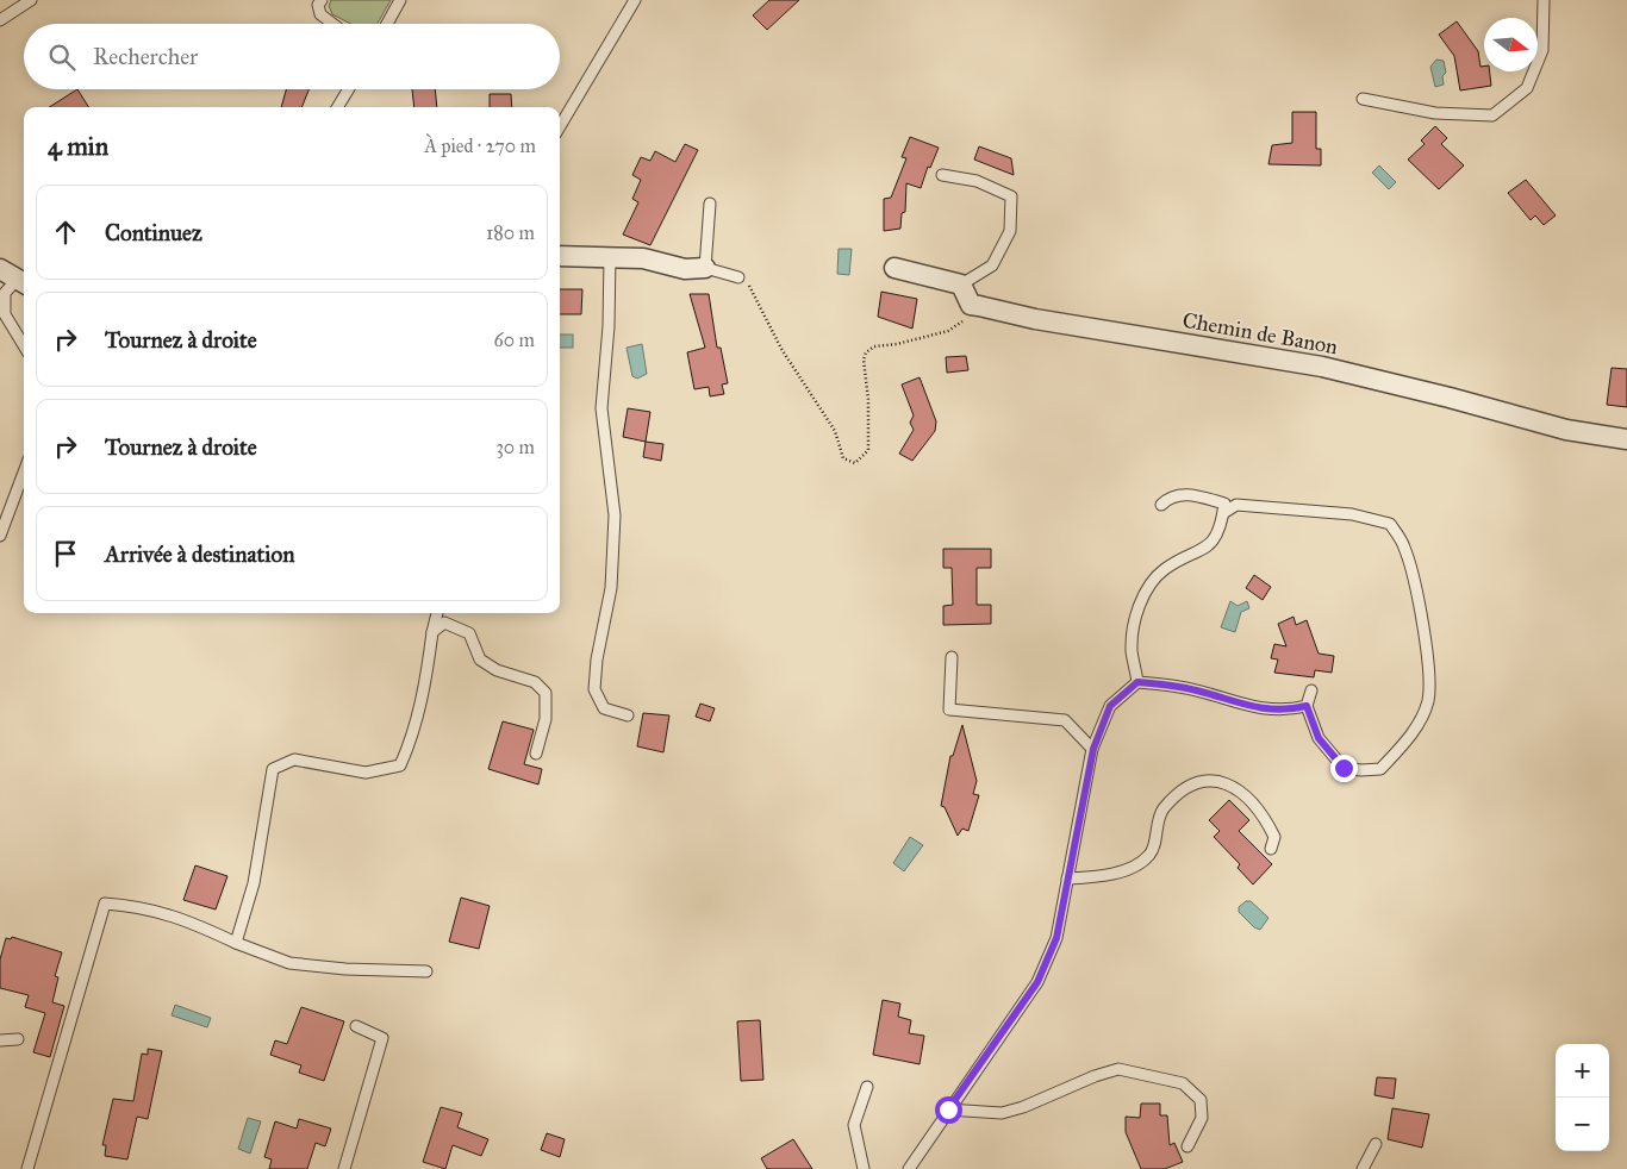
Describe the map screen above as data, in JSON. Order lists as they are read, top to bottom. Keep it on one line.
{"streets":{"street":["Chemin de Banon"]},"north":"right","page":{"search":"Rechercher","heading":["4 min","À pied · 270 m"],"list":[["Continuez","180 m"],["Tournez à droite","60 m"],["Tournez à droite","30 m"],"Arrivée à destination"],"map_buttons":["+","−"]}}
